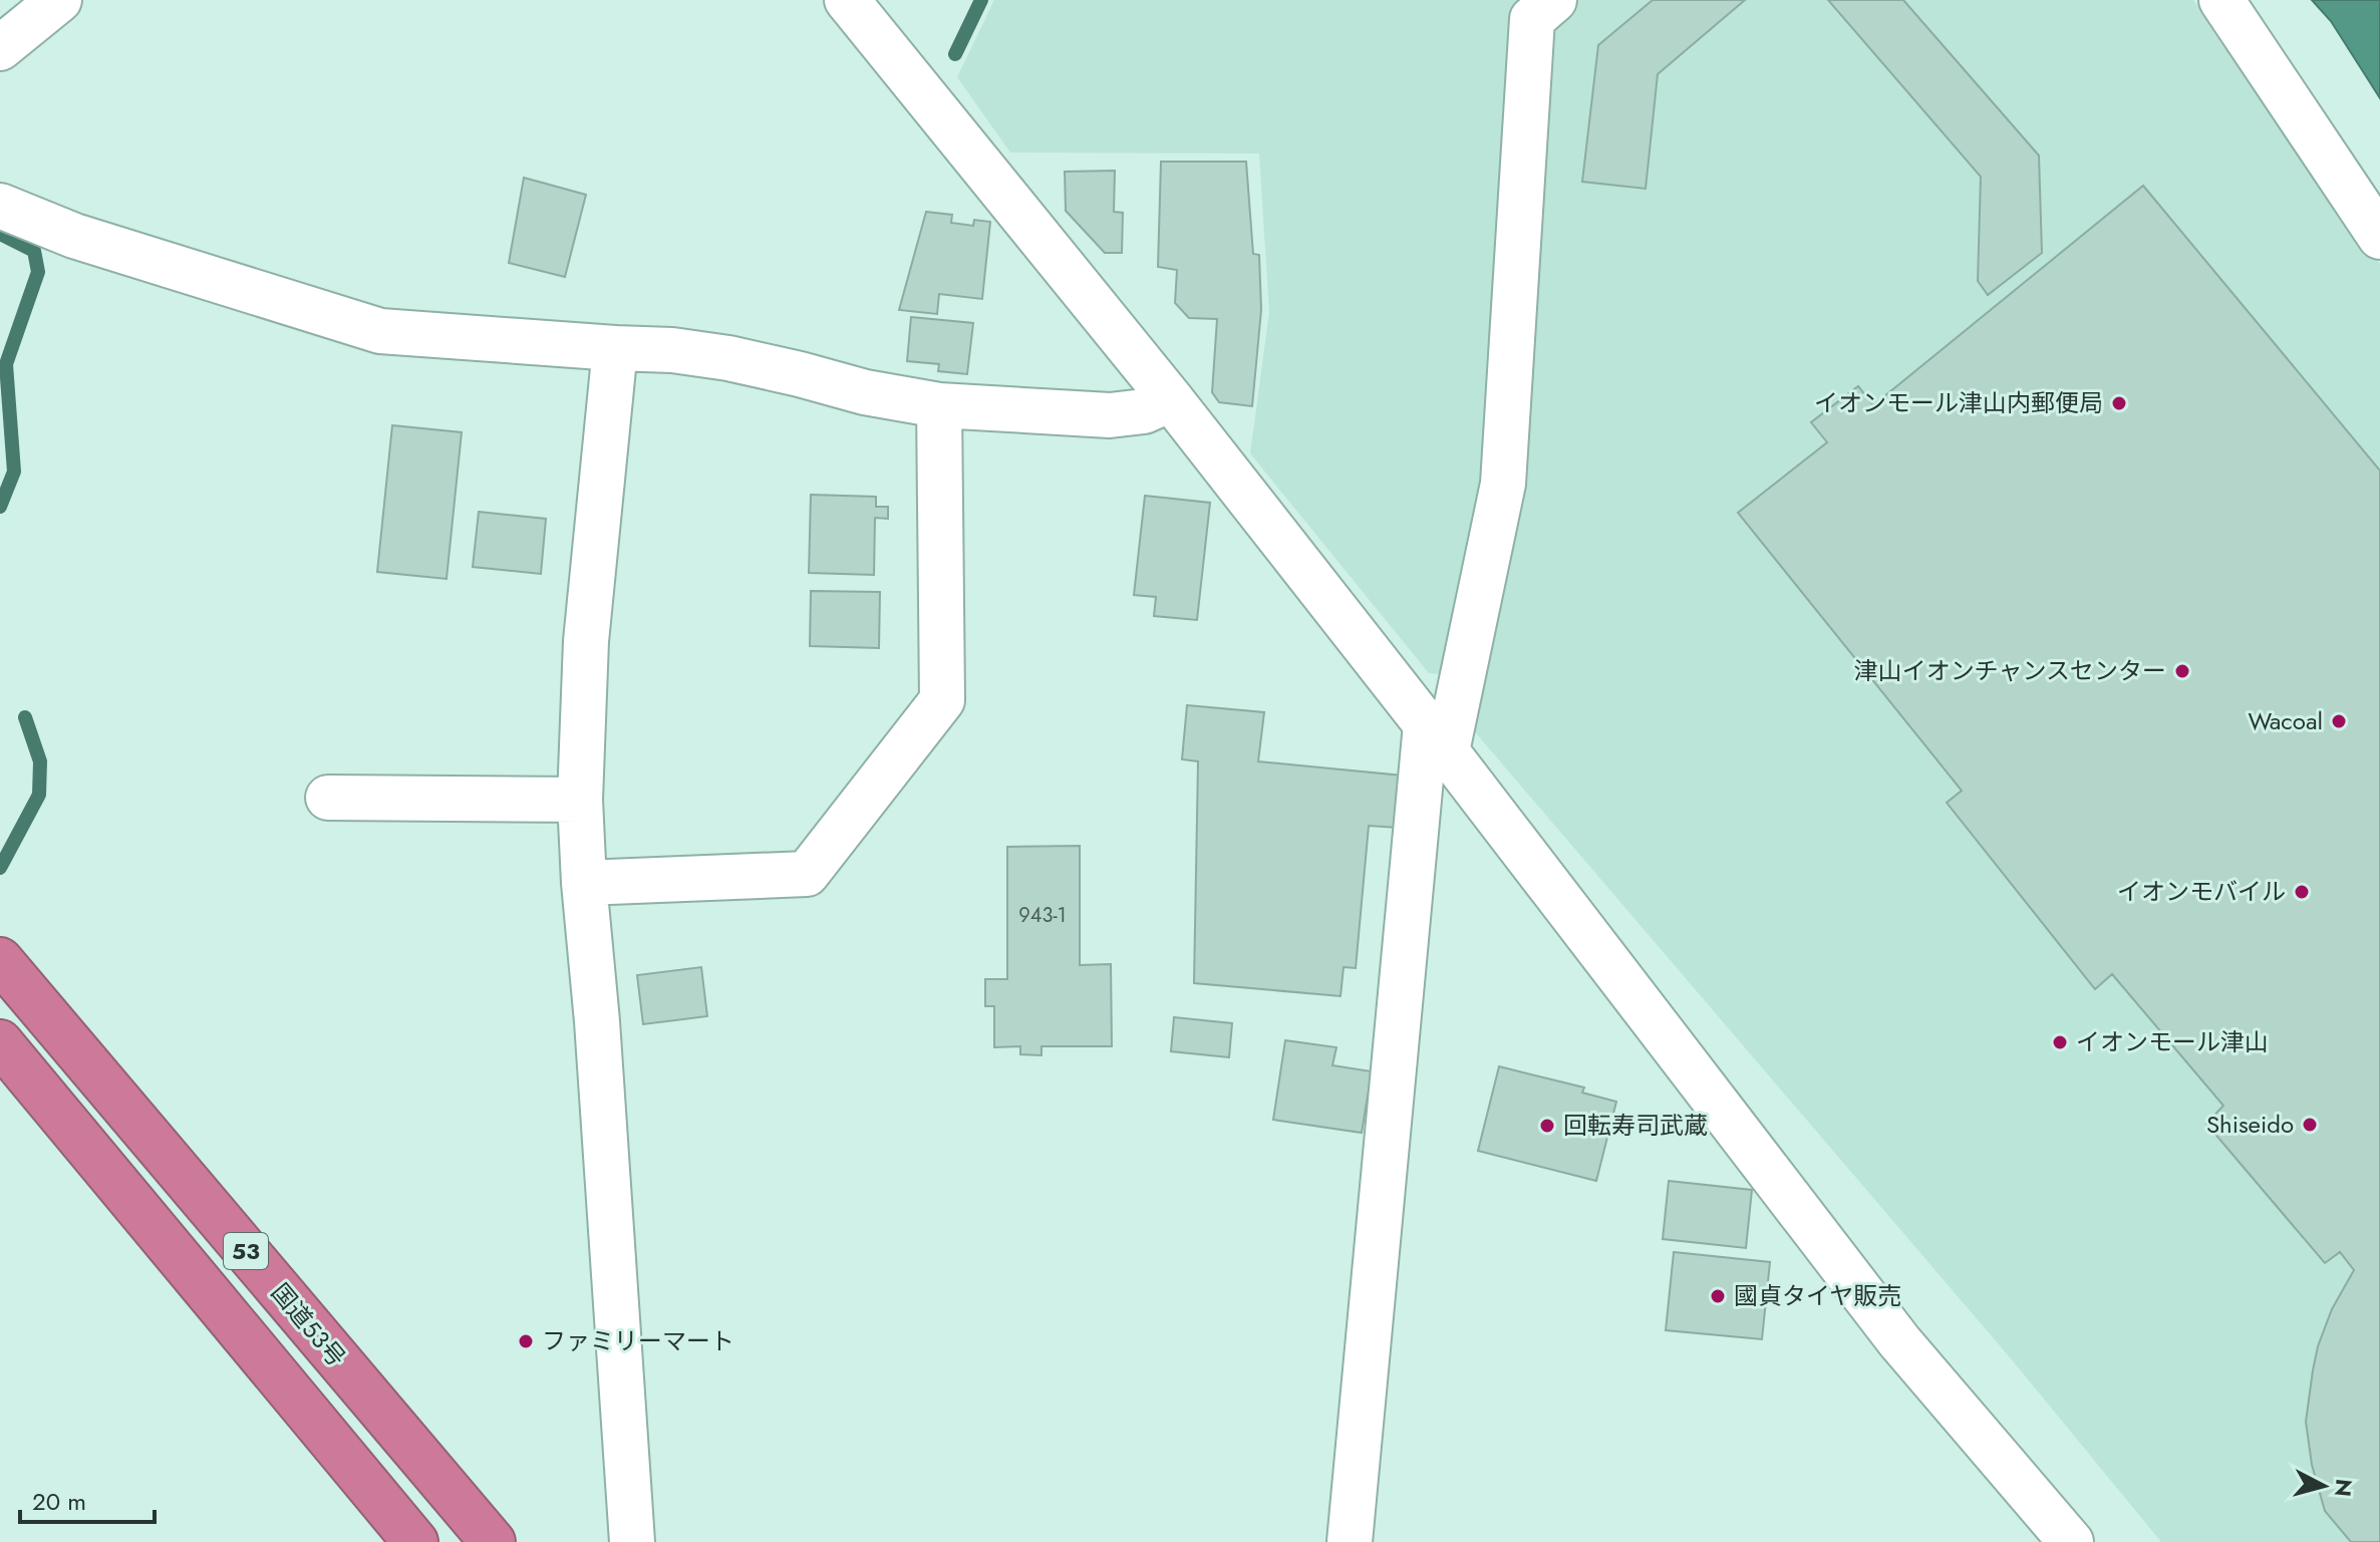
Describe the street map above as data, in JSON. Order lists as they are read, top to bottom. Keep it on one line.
{"streets":{"highway":["53","国道53号"]},"places":["イオンモール津山内郵便局","津山イオンチャンスセンター","Wacoal","イオンモバイル","イオンモール津山","Shiseido","回転寿司武蔵","國貞タイヤ販売","ファミリーマート"],"house_numbers":["943-1"],"scale_bar":"20 m","north":"right"}
